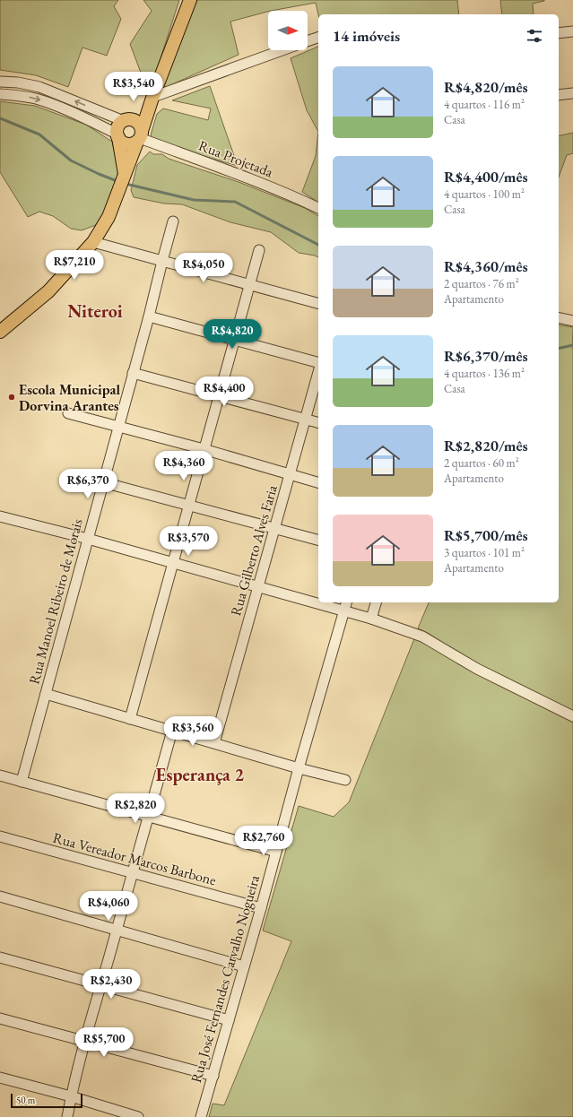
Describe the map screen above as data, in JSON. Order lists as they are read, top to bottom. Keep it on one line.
{"streets":{"street":["Rua Projetada","Rua Gilberto Alves Faria","Rua Manoel Ribeiro de Morais","Rua Vereador Marcos Barbone","Rua José Fernandes Carvalho Nogueira"]},"crossings":[["Rua Vereador Marcos Barbone","Rua José Fernandes Carvalho Nogueira"]],"districts":["Niteroi","Esperança 2"],"places":["Escola Municipal Dorvina Arantes"],"scale_bar":"50 m","north":"right","page":{"heading":"14 imóveis","list":[{"name":"R$4,820/mês","note":"4 quartos · 116 m² · Casa"},{"name":"R$4,400/mês","note":"4 quartos · 100 m² · Casa"},{"name":"R$4,360/mês","note":"2 quartos · 76 m² · Apartamento"},{"name":"R$6,370/mês","note":"4 quartos · 136 m² · Casa"},{"name":"R$2,820/mês","note":"2 quartos · 60 m² · Apartamento"},{"name":"R$5,700/mês","note":"3 quartos · 101 m² · Apartamento"}],"price":["R$3,540","R$7,210","R$4,050","R$4,820","R$4,400","R$4,360","R$6,370","R$3,570","R$3,560","R$2,820","R$2,760","R$4,060","R$2,430","R$5,700"],"scale":"50 m"}}
